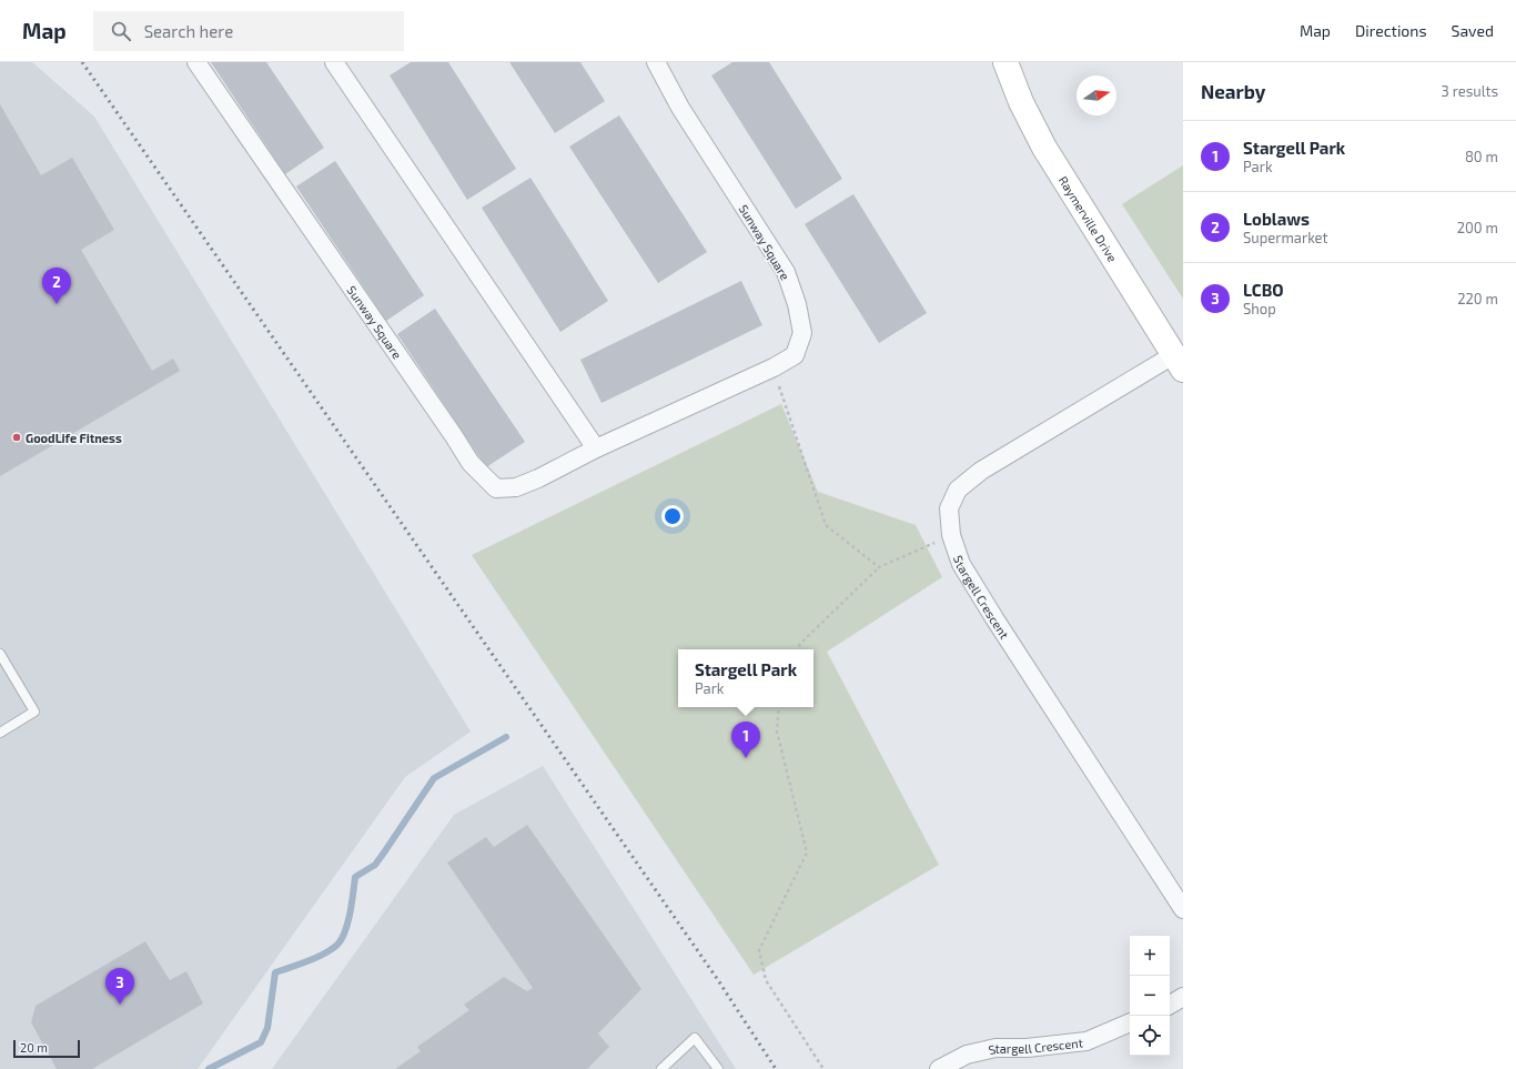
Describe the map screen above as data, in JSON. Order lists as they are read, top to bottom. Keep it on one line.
{"streets":{"street":["Raymerville Drive","Sunway Square","Stargell Crescent"]},"crossings":[["Raymerville Drive","Stargell Crescent"]],"places":["GoodLife Fitness"],"scale_bar":"20 m","north":"right","page":{"header":"Map","search":"Search here","nav":["Map","Directions","Saved"],"heading":["Nearby","3 results"],"list":[{"mark":"1","name":"Stargell Park","note":"Park","value":"80 m"},{"mark":"2","name":"Loblaws","note":"Supermarket","value":"200 m"},{"mark":"3","name":"LCBO","note":"Shop","value":"220 m"}],"pins":["2","1","3"],"popup":["Stargell Park","Park"],"map_buttons":["+","−"],"scale":"20 m"}}
